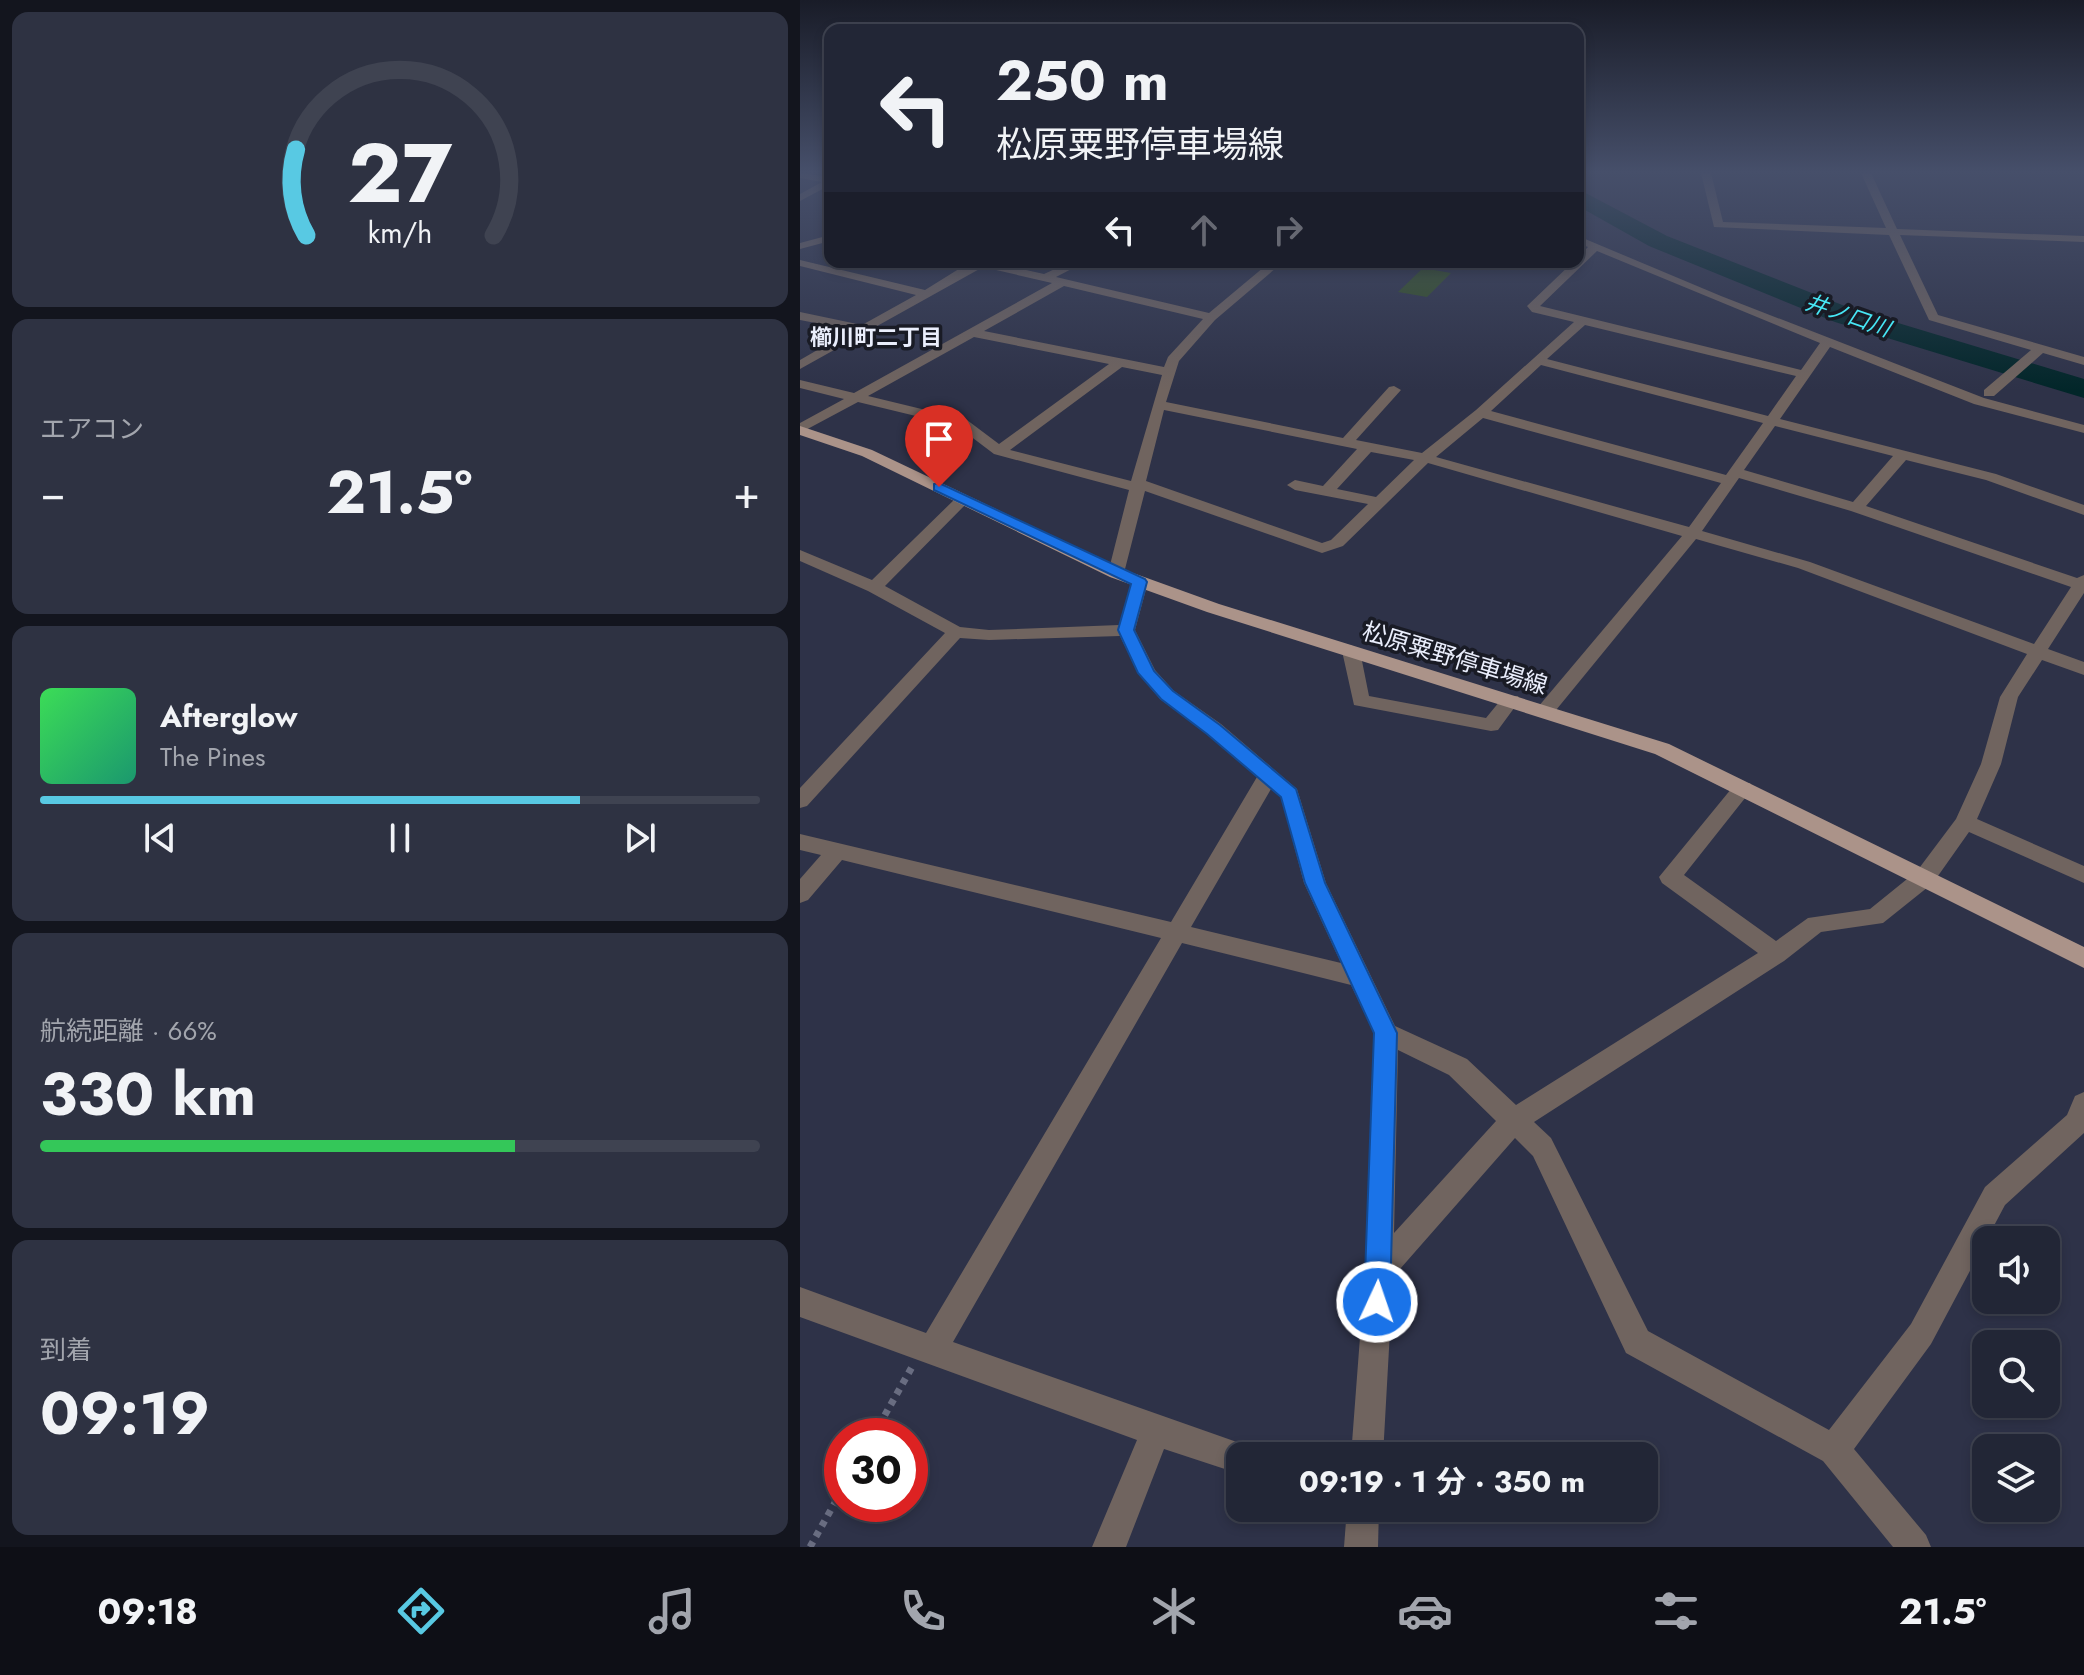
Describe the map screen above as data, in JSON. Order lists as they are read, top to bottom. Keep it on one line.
{"streets":{"main road":["松原粟野停車場線"]},"districts":["櫛川町二丁目"],"water":["井ノ口川"],"page":{"turn":["250 m","松原粟野停車場線"],"tile":["エアコン",["航続距離 · 66%","330 km"],["到着","09:19"]],"heat":["−","21.5°","+"],"song":["Afterglow","The Pines"],"limit":"30","trip":"09:19 · 1 分 · 350 m","tabs":["09:18","21.5°"],"gauge":["27","km/h"]}}
